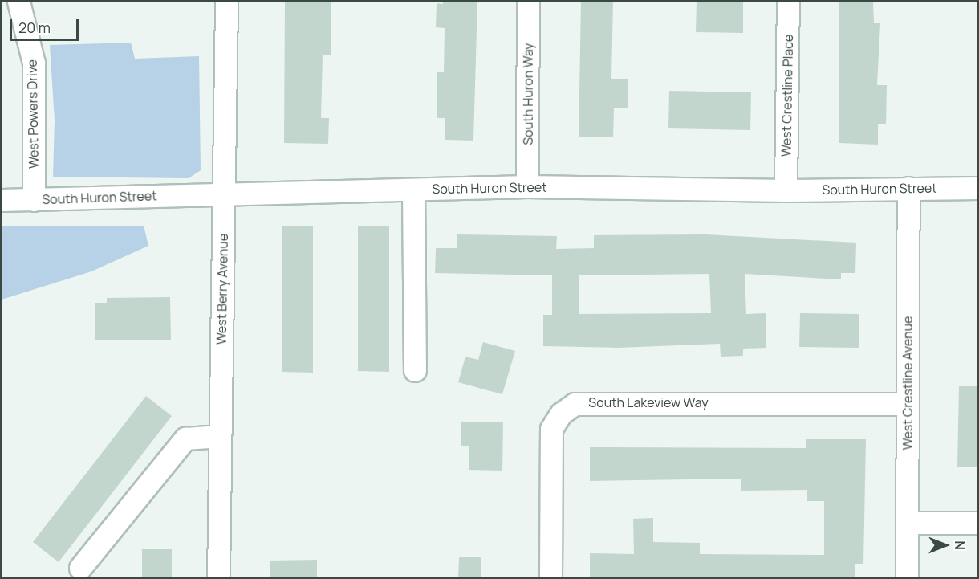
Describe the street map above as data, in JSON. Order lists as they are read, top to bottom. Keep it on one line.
{"streets":{"street":["South Huron Way","West Crestline Place","West Powers Drive","South Huron Street","West Berry Avenue","West Crestline Avenue","South Lakeview Way"]},"crossings":[["South Huron Way","South Huron Street"],["West Crestline Place","South Huron Street"],["West Powers Drive","South Huron Street"],["South Huron Street","West Berry Avenue"],["South Huron Street","West Crestline Avenue"],["West Crestline Avenue","South Lakeview Way"]],"scale_bar":"20 m","north":"right"}
